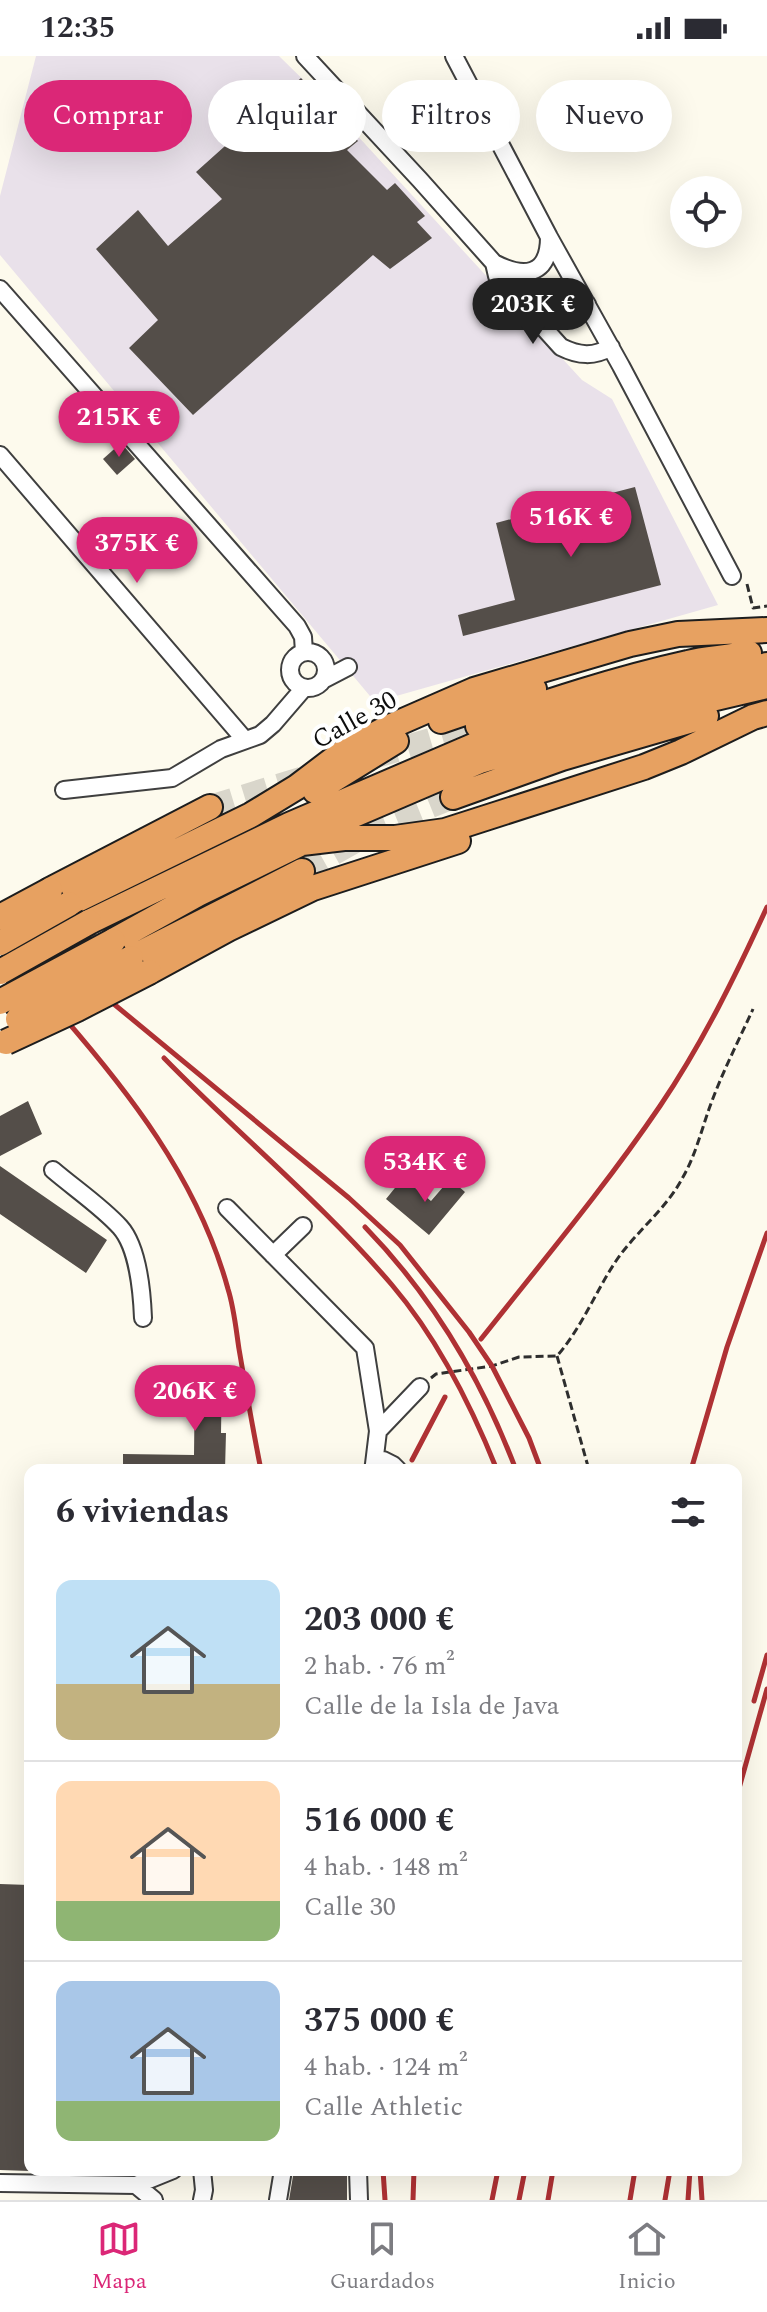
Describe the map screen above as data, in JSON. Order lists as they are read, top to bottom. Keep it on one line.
{"streets":{"highway":["Calle 30"]},"page":{"status":"12:35","chip":["Comprar","Alquilar","Filtros","Nuevo"],"price":["203K €","215K €","516K €","375K €","534K €","206K €"],"heading":"6 viviendas","list":[{"name":"203 000 €","note":"2 hab. · 76 m² · Calle de la Isla de Java"},{"name":"516 000 €","note":"4 hab. · 148 m² · Calle 30"},{"name":"375 000 €","note":"4 hab. · 124 m² · Calle Athletic"}],"tabs":["Mapa","Guardados","Inicio"]}}
